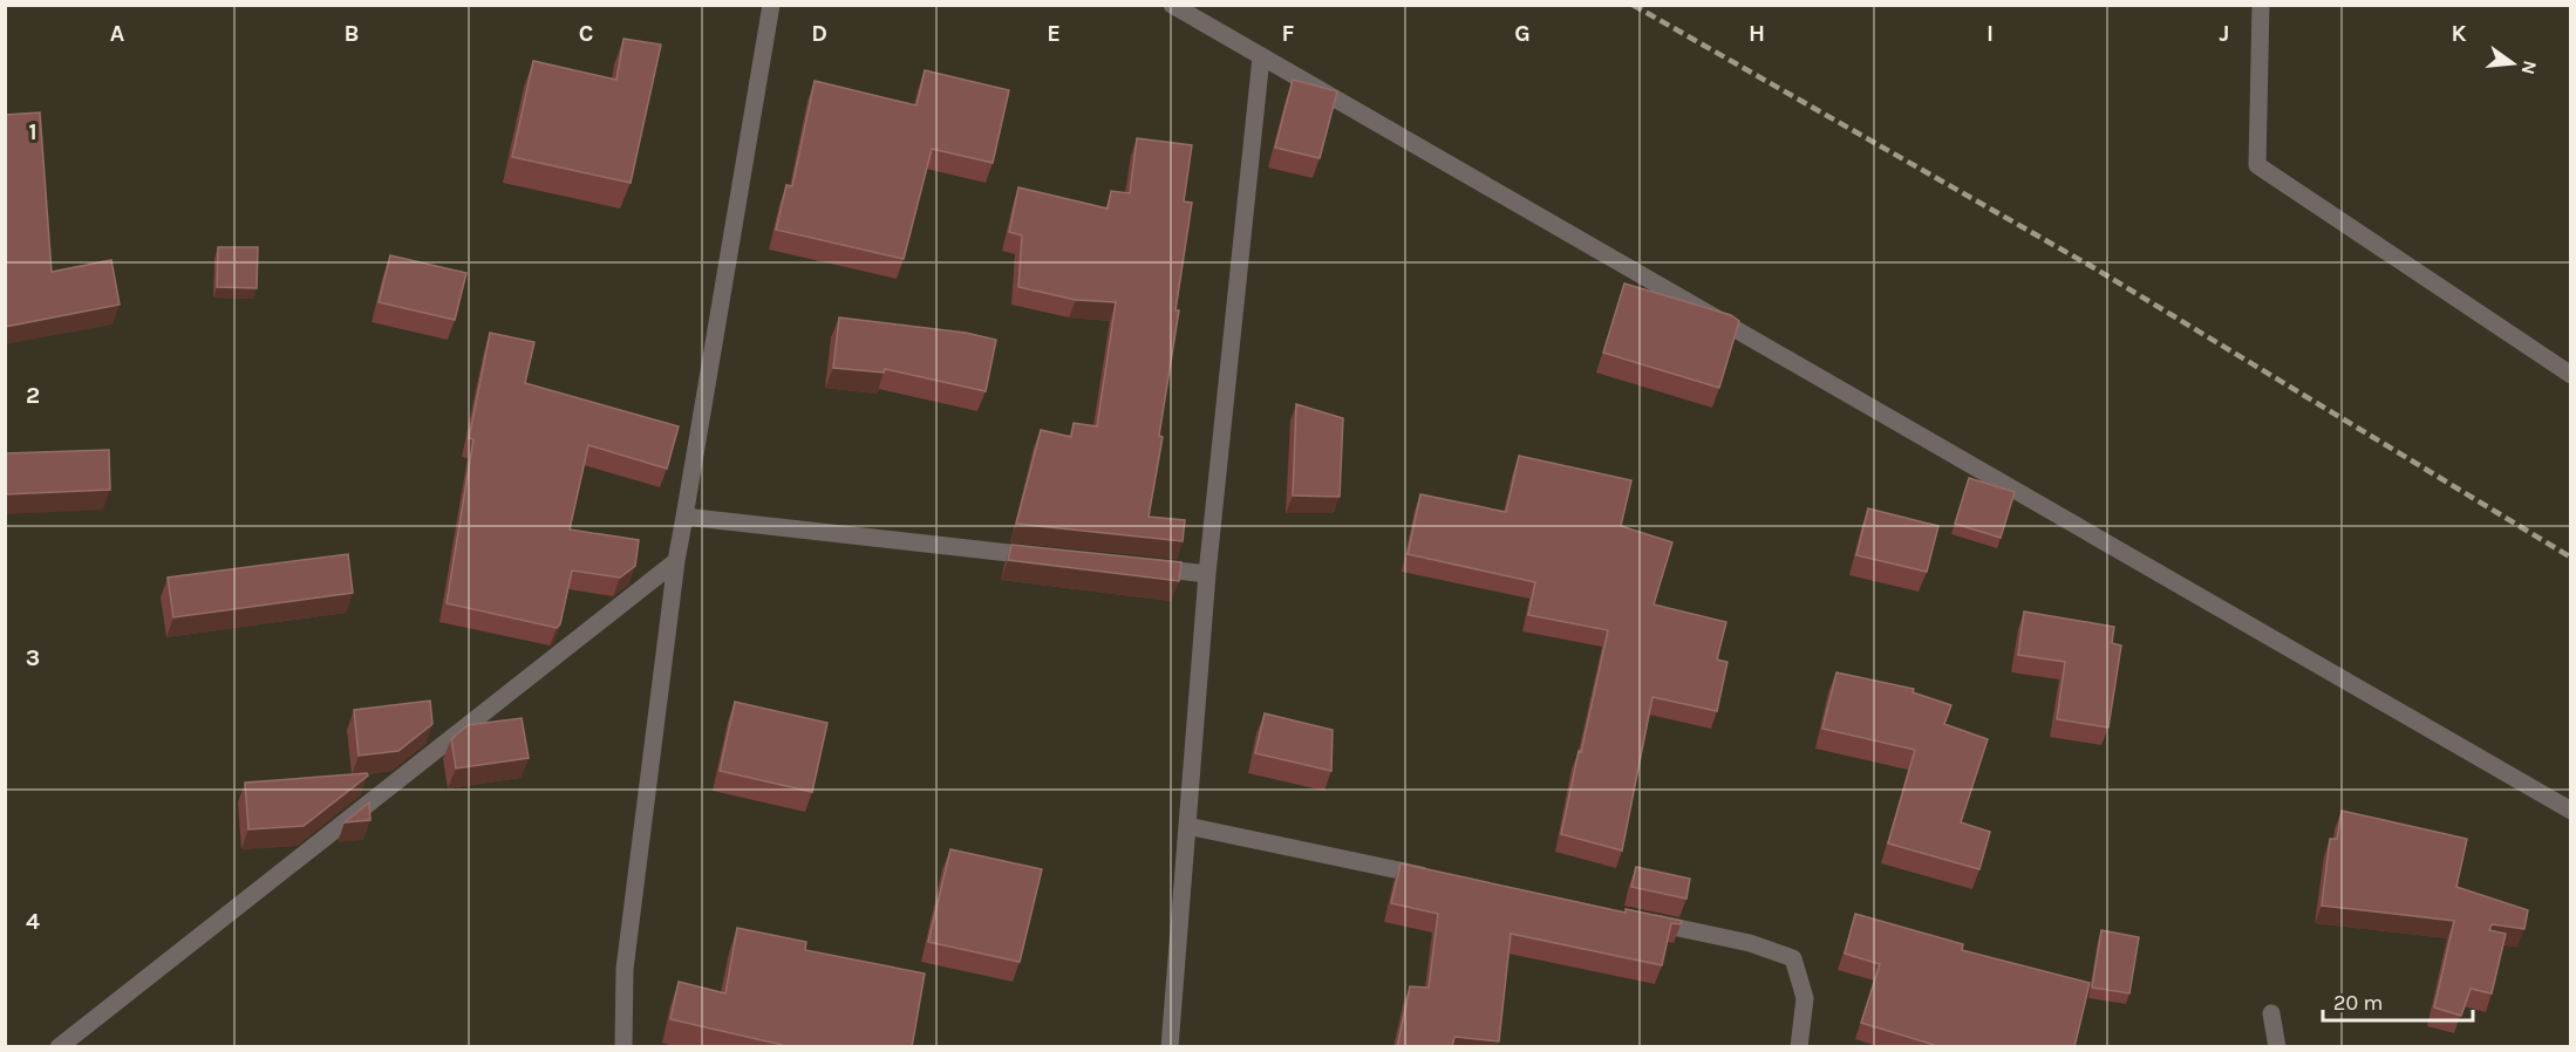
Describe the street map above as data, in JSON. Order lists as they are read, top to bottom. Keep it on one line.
{"scale_bar":"20 m","north":"right","grid":{"columns":["A","B","C","D","E","F","G","H","I","J","K"],"rows":["1","2","3","4"]}}
